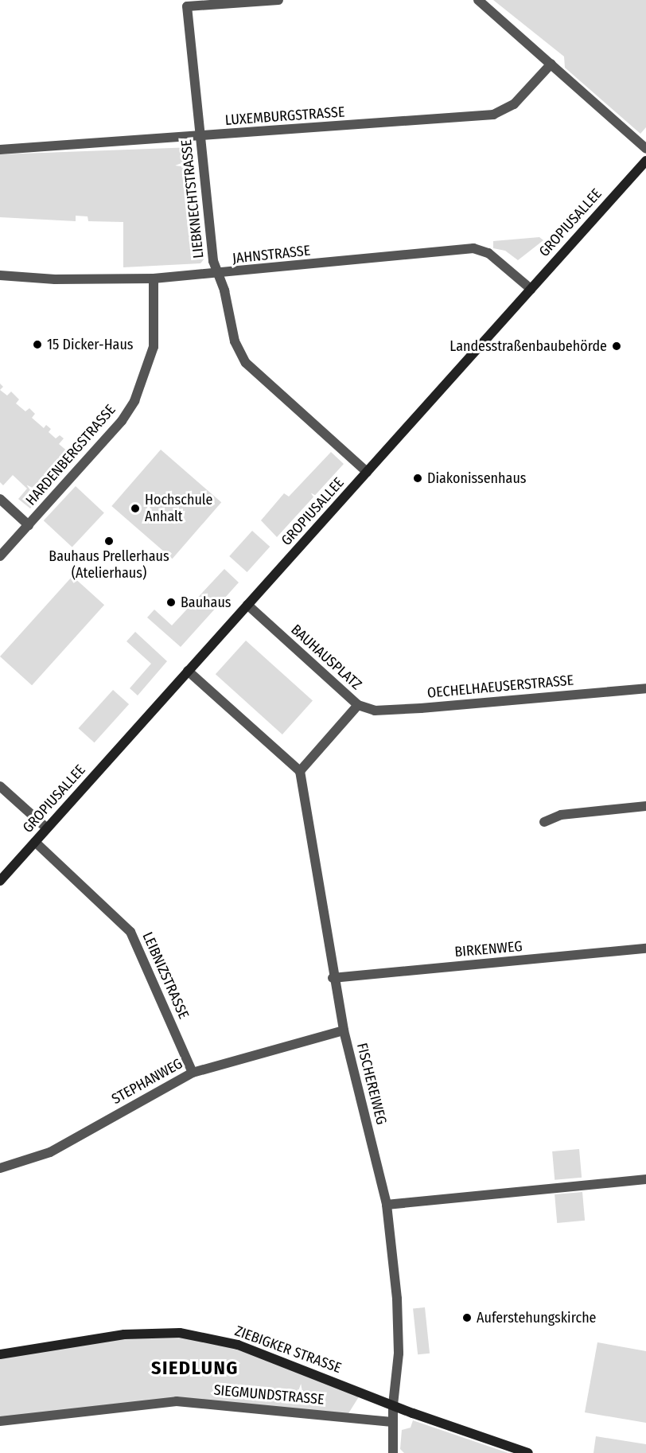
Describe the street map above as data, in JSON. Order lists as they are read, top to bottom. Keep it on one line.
{"streets":{"street":["LUXEMBURGSTRASSE","LIEBKNECHTSTRASSE","GROPIUSALLEE","JAHNSTRASSE","HARDENBERGSTRASSE","BAUHAUSPLATZ","OECHELHAEUSERSTRASSE","BIRKENWEG","LEIBNIZSTRASSE","STEPHANWEG","FISCHEREIWEG","ZIEBIGKER STRASSE","SIEGMUNDSTRASSE"]},"crossings":[["LUXEMBURGSTRASSE","LIEBKNECHTSTRASSE"],["LIEBKNECHTSTRASSE","GROPIUSALLEE"],["LIEBKNECHTSTRASSE","JAHNSTRASSE"],["GROPIUSALLEE","JAHNSTRASSE"],["GROPIUSALLEE","BAUHAUSPLATZ"],["GROPIUSALLEE","LEIBNIZSTRASSE"],["JAHNSTRASSE","HARDENBERGSTRASSE"],["BAUHAUSPLATZ","OECHELHAEUSERSTRASSE"],["BAUHAUSPLATZ","FISCHEREIWEG"],["BIRKENWEG","FISCHEREIWEG"],["LEIBNIZSTRASSE","STEPHANWEG"],["STEPHANWEG","FISCHEREIWEG"],["FISCHEREIWEG","ZIEBIGKER STRASSE"],["FISCHEREIWEG","SIEGMUNDSTRASSE"]],"districts":["SIEDLUNG"],"places":["15 Dicker-Haus","Landesstraßenbaubehörde","Diakonissenhaus","Hochschule Anhalt","Bauhaus Prellerhaus (Atelierhaus)","Bauhaus","Auferstehungskirche"]}
